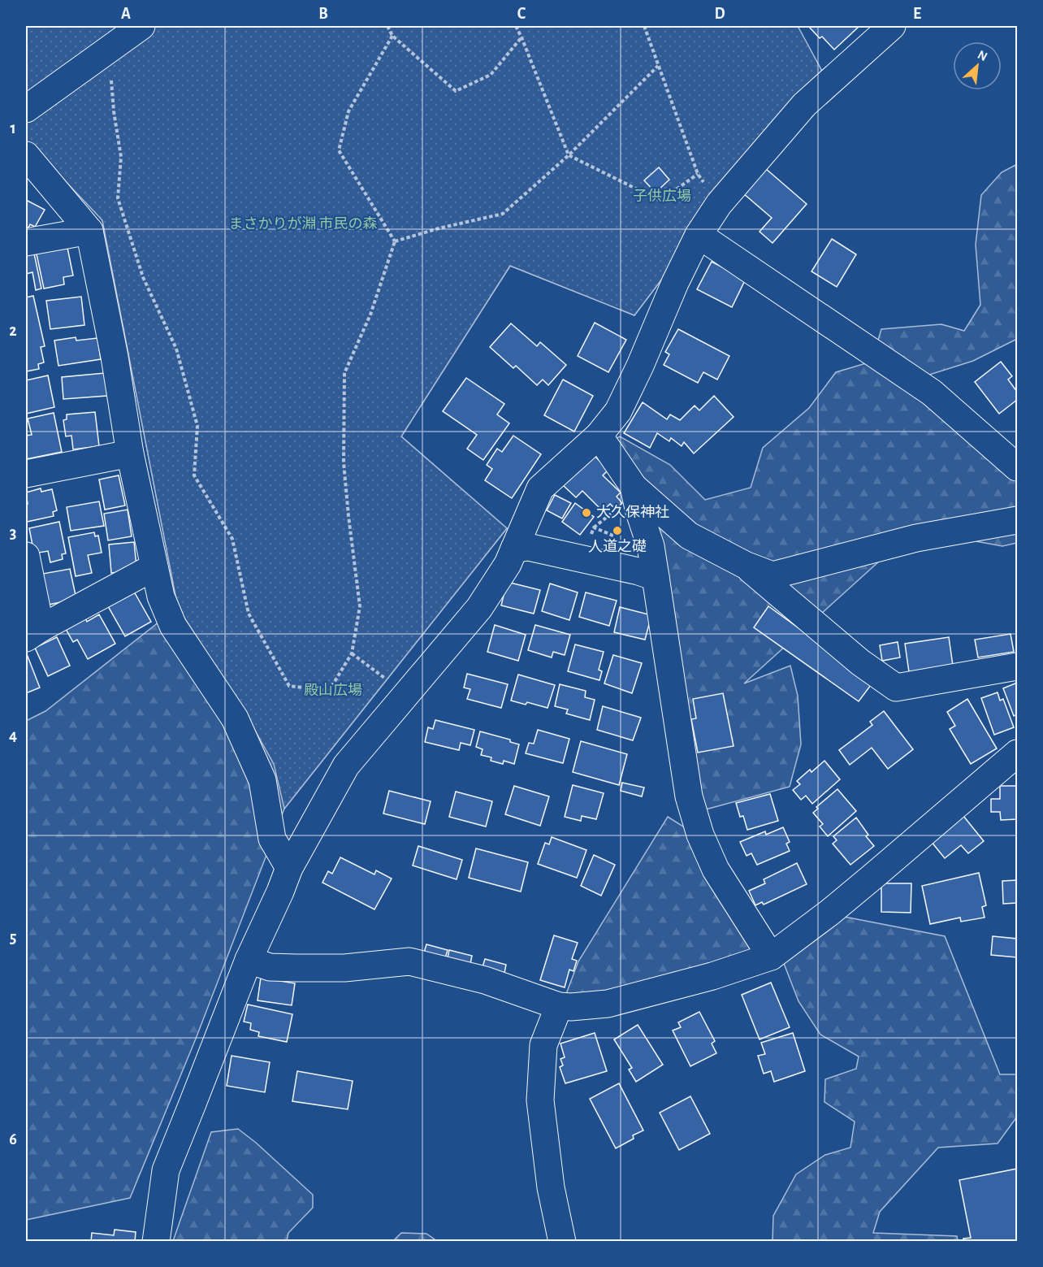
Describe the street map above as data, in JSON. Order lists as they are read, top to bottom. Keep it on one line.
{"parks":["子供広場","まさかりが淵 市民の森","殿山広場"],"places":["大久保神社","人道之礎"],"north":"top right","grid":{"columns":["A","B","C","D","E"],"rows":["1","2","3","4","5","6"]}}
